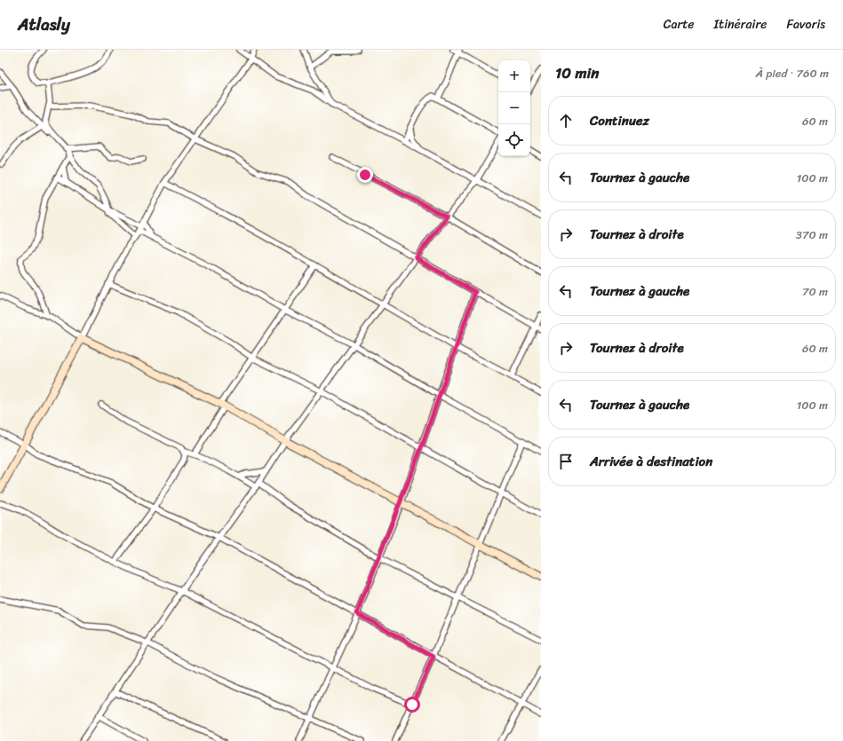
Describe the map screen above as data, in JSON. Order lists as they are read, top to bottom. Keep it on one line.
{"page":{"header":"Atlasly","nav":["Carte","Itinéraire","Favoris"],"heading":["10 min","À pied · 760 m"],"map_buttons":["+","−"],"list":[["Continuez","60 m"],["Tournez à gauche","100 m"],["Tournez à droite","370 m"],["Tournez à gauche","70 m"],["Tournez à droite","60 m"],["Tournez à gauche","100 m"],"Arrivée à destination"]}}
